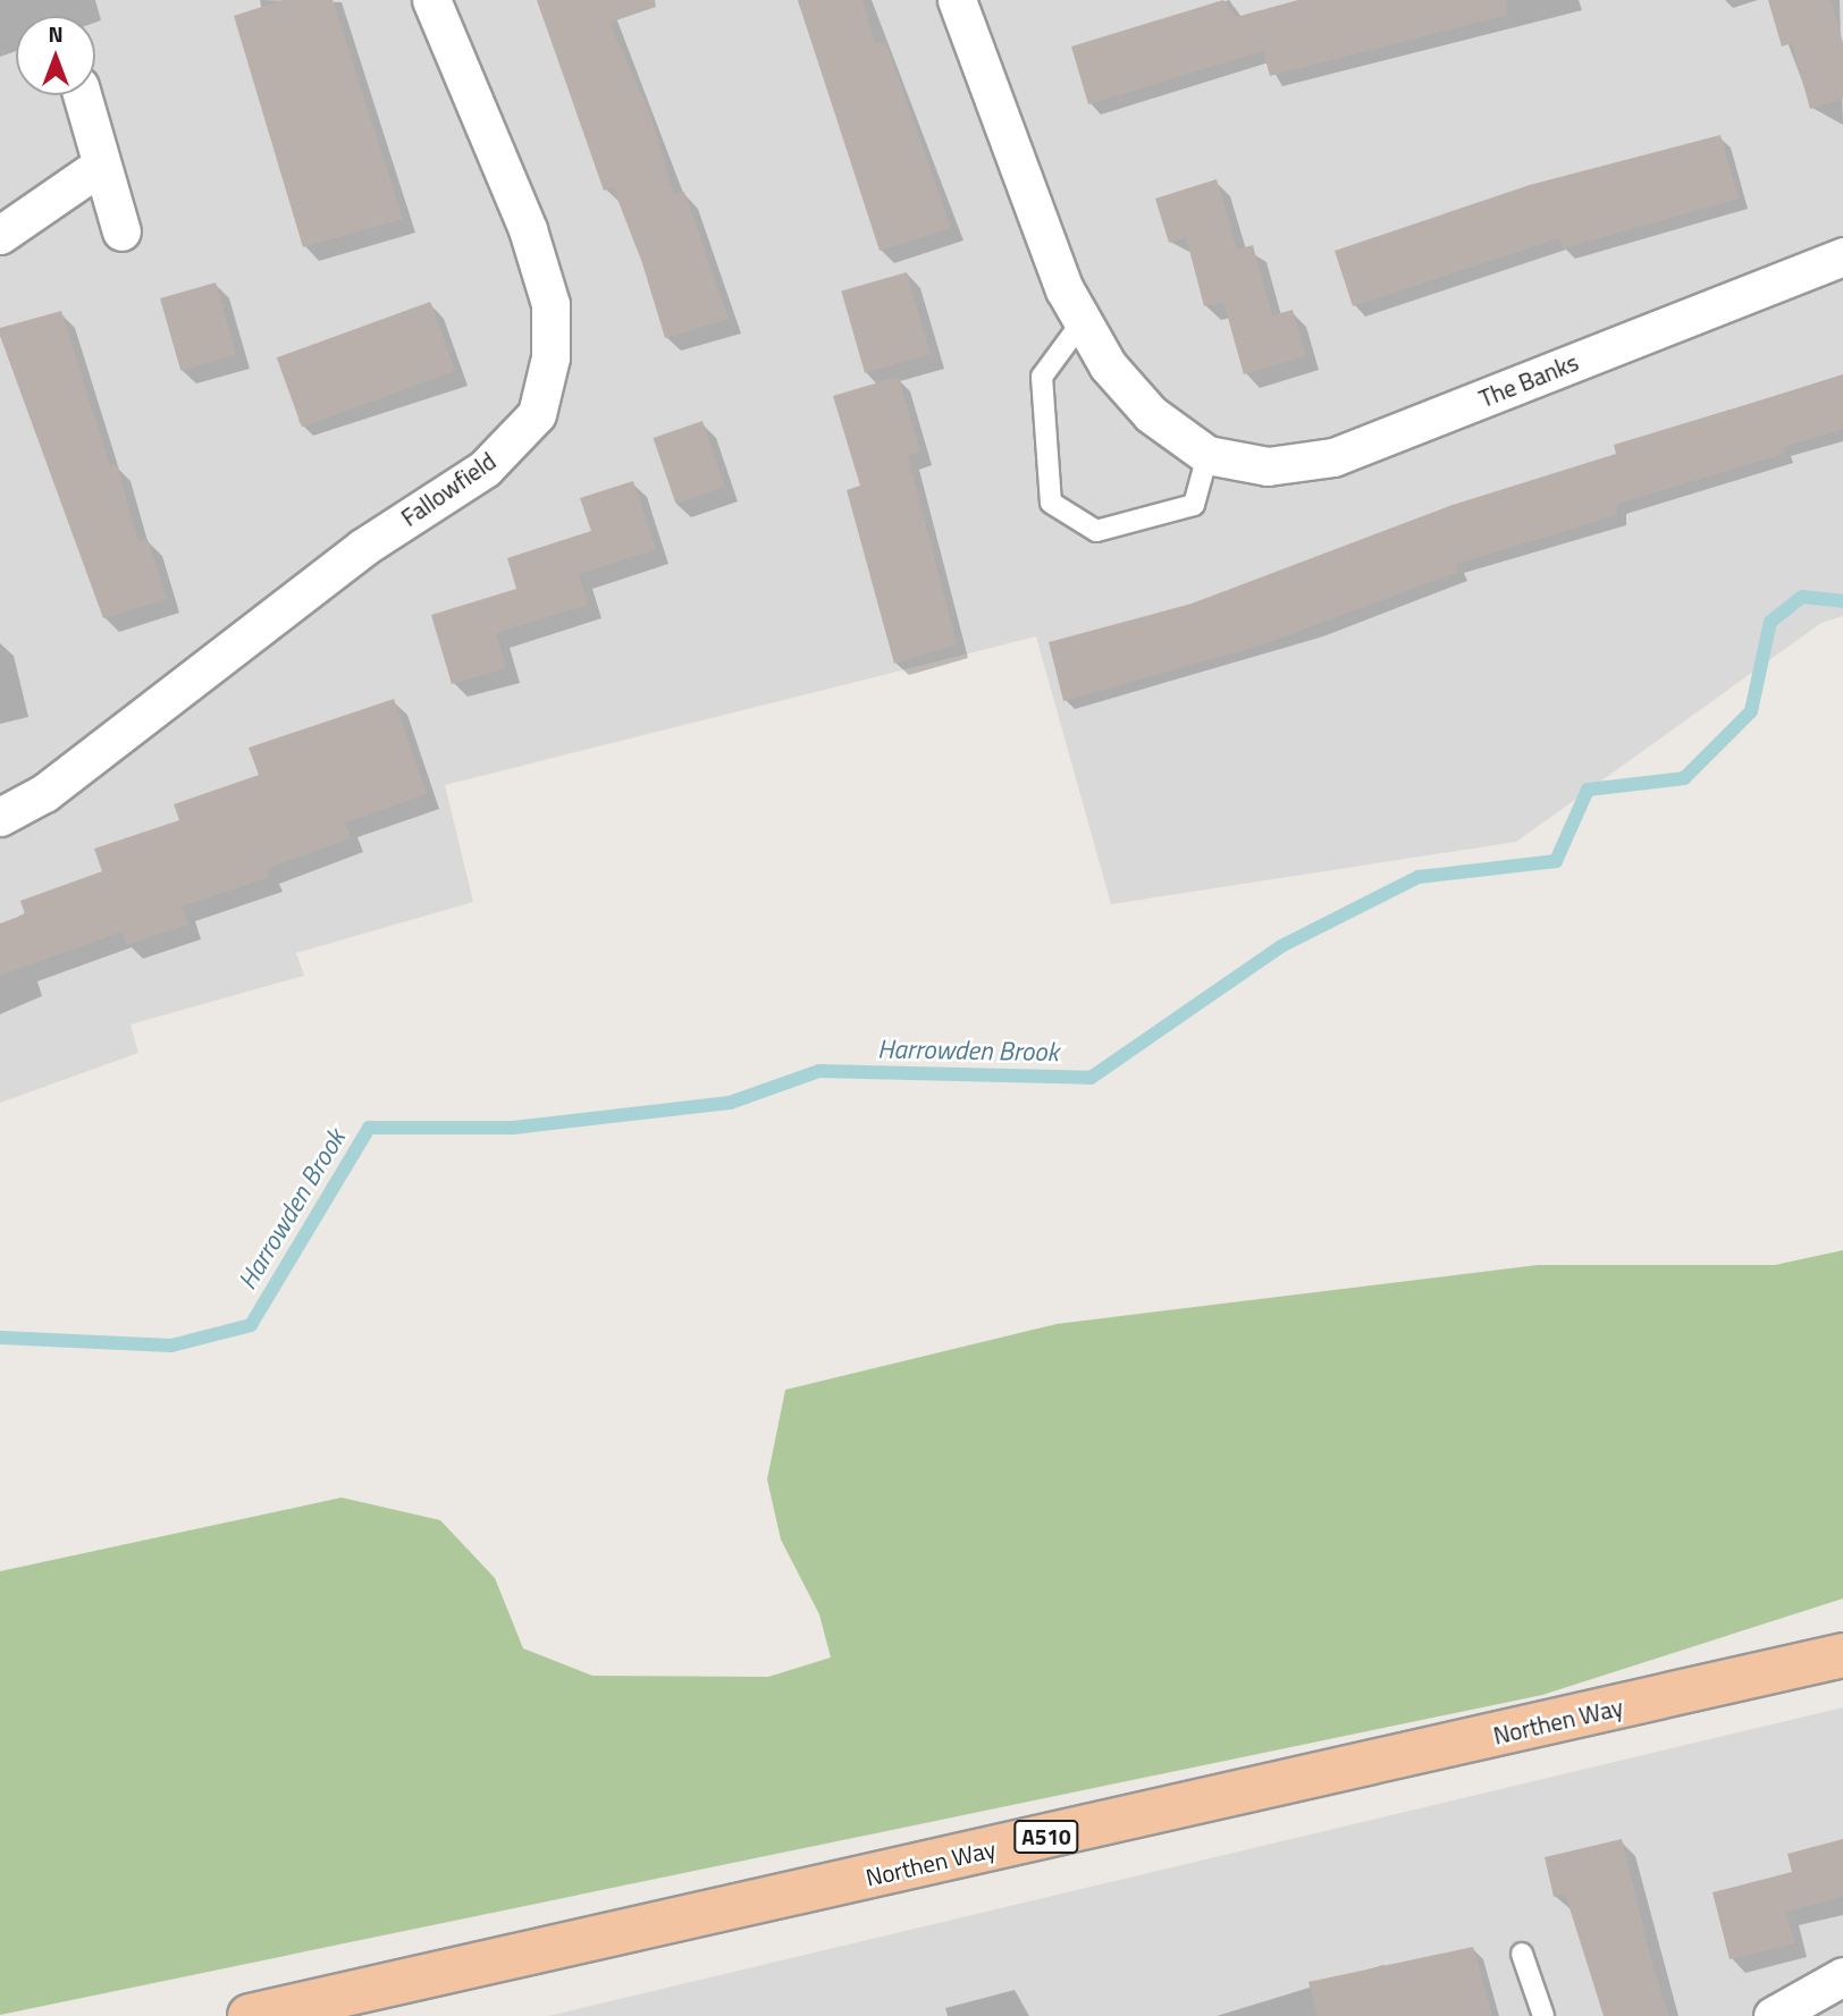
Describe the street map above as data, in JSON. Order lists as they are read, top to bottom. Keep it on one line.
{"streets":{"main road":["Northen Way","A510"],"street":["The Banks","Fallowfield"]},"water":["Harrowden Brook"],"north":"top"}
